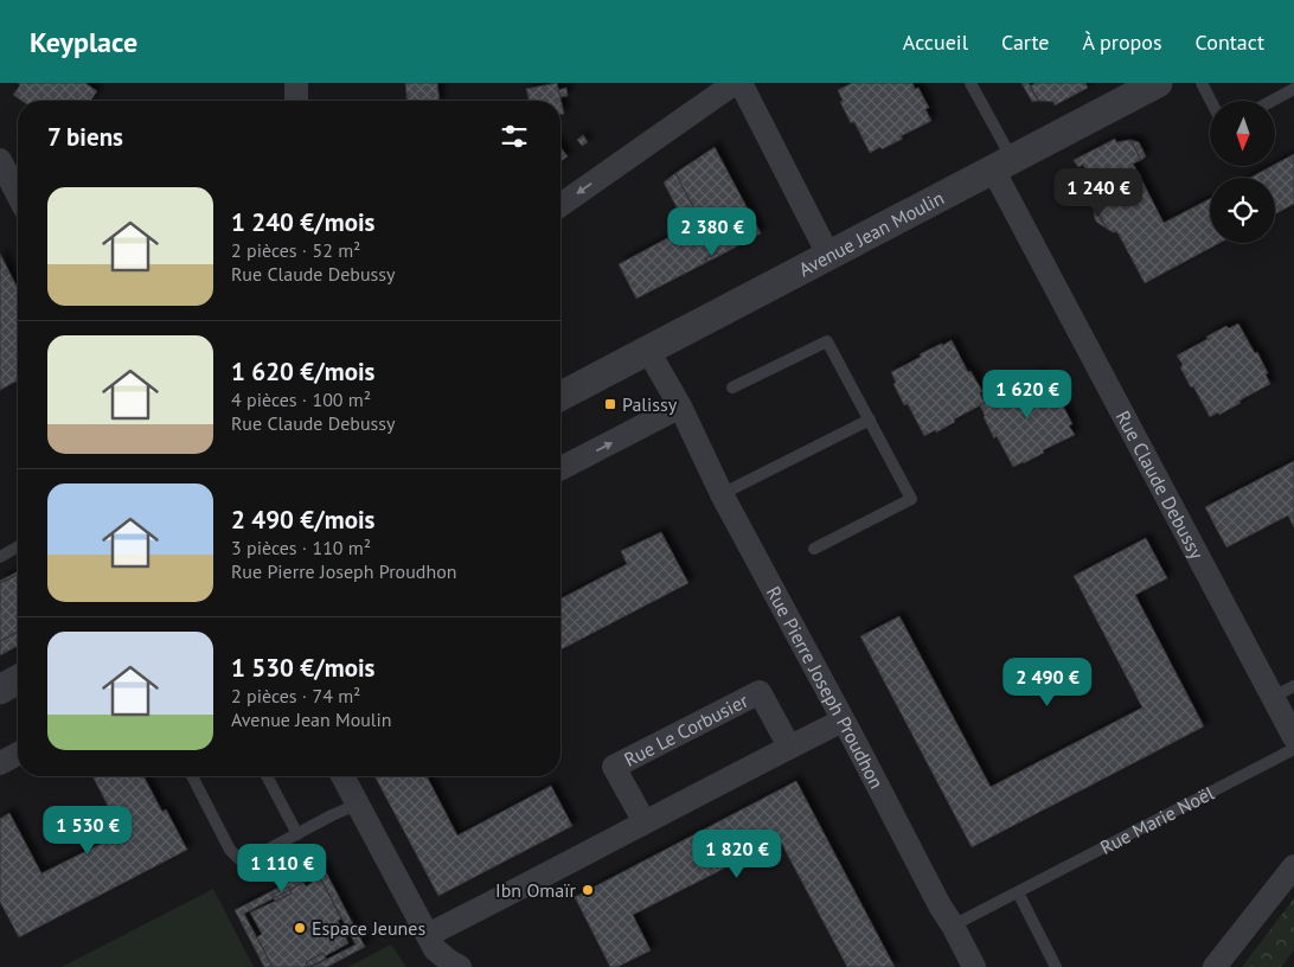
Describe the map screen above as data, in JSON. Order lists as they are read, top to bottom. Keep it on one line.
{"streets":{"street":["Avenue Jean Moulin","Rue Claude Debussy","Rue Pierre Joseph Proudhon","Rue Le Corbusier"],"lane":["Rue Marie Noël"]},"crossings":[["Avenue Jean Moulin","Rue Claude Debussy"],["Avenue Jean Moulin","Rue Pierre Joseph Proudhon"],["Rue Pierre Joseph Proudhon","Rue Marie Noël"]],"places":{"transit":["Palissy"],"other":["Ibn Omaïr","Espace Jeunes"]},"north":"bottom","page":{"header":"Keyplace","nav":["Accueil","Carte","À propos","Contact"],"heading":"7 biens","price":["1 240 €","2 380 €","1 620 €","2 490 €","1 530 €","1 820 €","1 110 €"],"list":[{"name":"1 240 €/mois","note":"2 pièces · 52 m² · Rue Claude Debussy"},{"name":"1 620 €/mois","note":"4 pièces · 100 m² · Rue Claude Debussy"},{"name":"2 490 €/mois","note":"3 pièces · 110 m² · Rue Pierre Joseph Proudhon"},{"name":"1 530 €/mois","note":"2 pièces · 74 m² · Avenue Jean Moulin"}]}}
